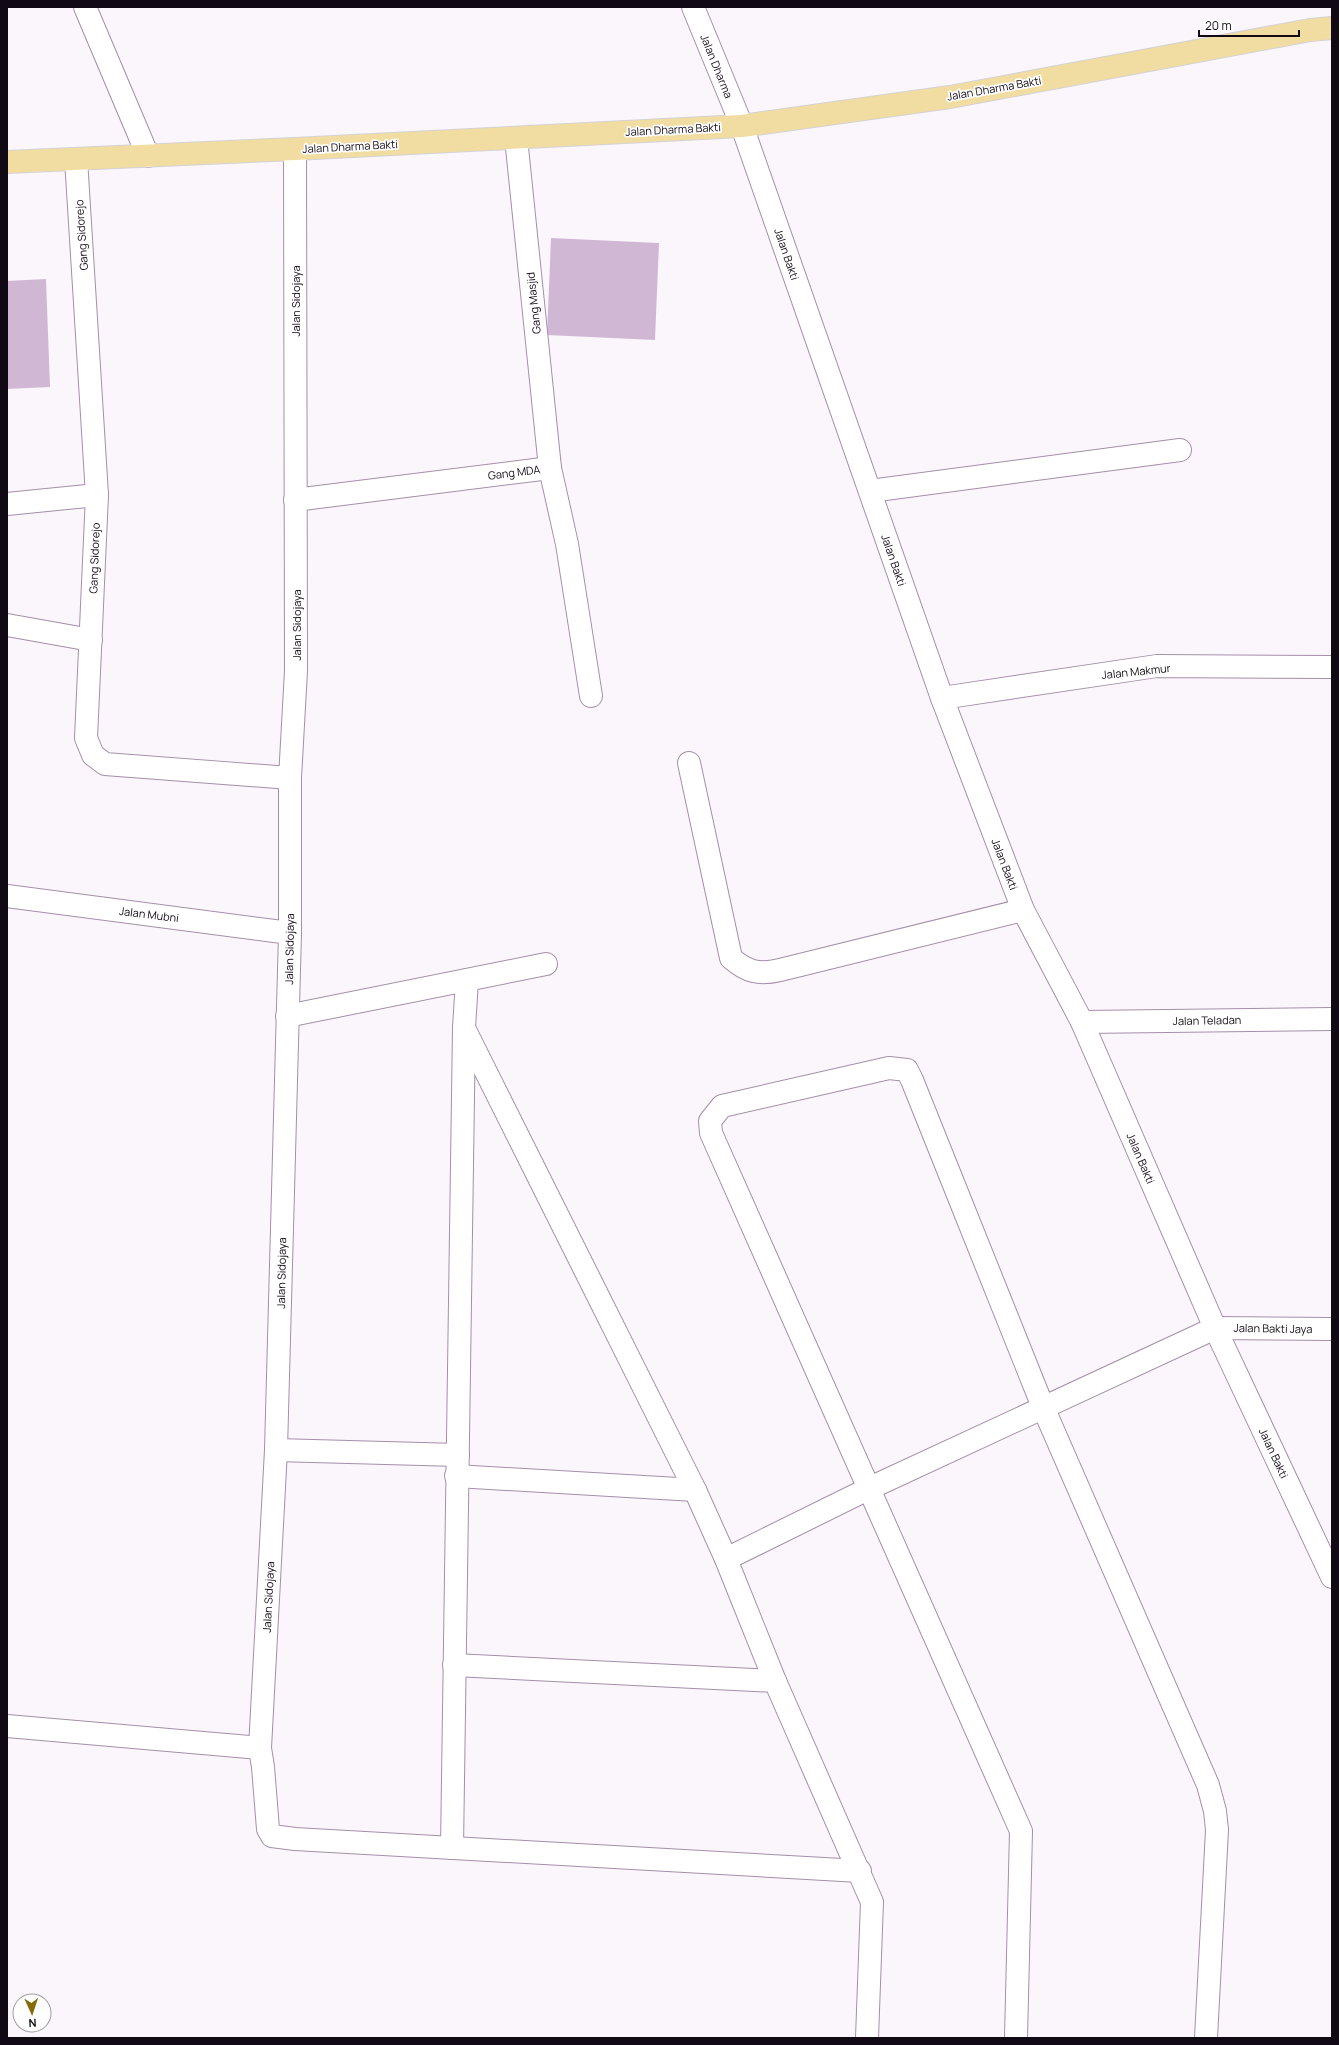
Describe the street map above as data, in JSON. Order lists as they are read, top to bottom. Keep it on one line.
{"streets":{"main road":["Jalan Dharma Bakti"],"street":["Jalan Dharma","Gang Sidorejo","Jalan Bakti","Jalan Sidojaya","Gang Masjid","Gang MDA","Jalan Makmur","Jalan Mubni","Jalan Teladan","Jalan Bakti Jaya"]},"crossings":[["Jalan Dharma","Jalan Dharma Bakti"],["Jalan Dharma","Jalan Bakti"],["Jalan Dharma Bakti","Gang Sidorejo"],["Jalan Dharma Bakti","Jalan Bakti"],["Jalan Dharma Bakti","Jalan Sidojaya"],["Jalan Dharma Bakti","Gang Masjid"],["Gang Sidorejo","Jalan Sidojaya"],["Jalan Bakti","Jalan Makmur"],["Jalan Bakti","Jalan Teladan"],["Jalan Bakti","Jalan Bakti Jaya"],["Jalan Sidojaya","Gang MDA"],["Jalan Sidojaya","Jalan Mubni"],["Gang Masjid","Gang MDA"]],"scale_bar":"20 m","north":"bottom"}
